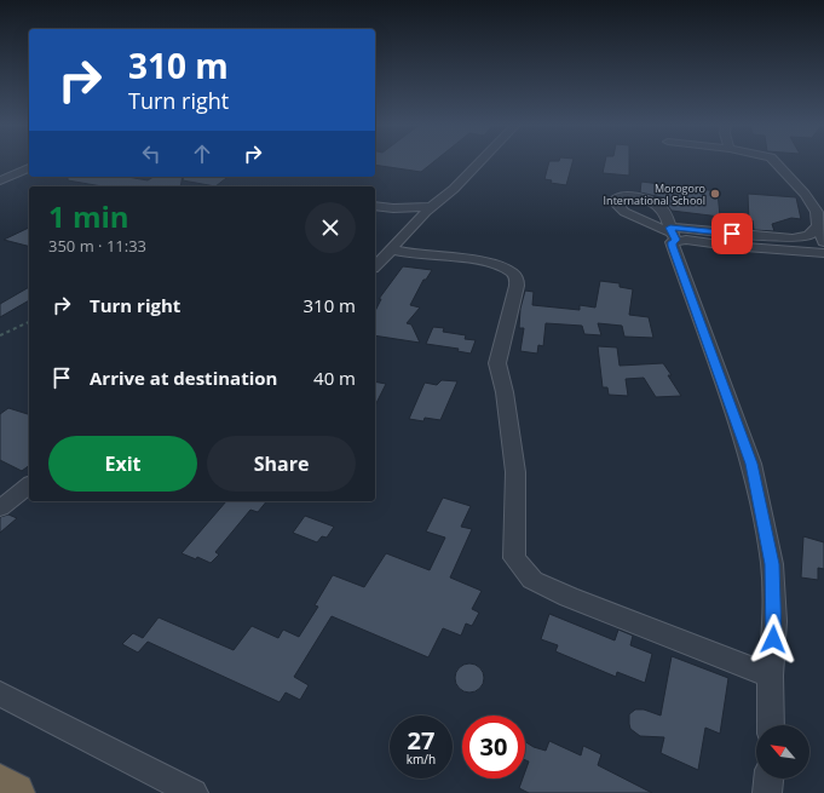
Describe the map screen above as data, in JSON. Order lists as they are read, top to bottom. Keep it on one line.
{"places":["Morogoro International School"],"north":"top left","page":{"turn":["310 m","Turn right"],"heading":["1 min","350 m · 11:33"],"list":[{"name":"Turn right","value":"310 m"},{"name":"Arrive at destination","value":"40 m"}],"buttons":["Exit","Share"],"speed":"27 km/h","limit":"30"}}
